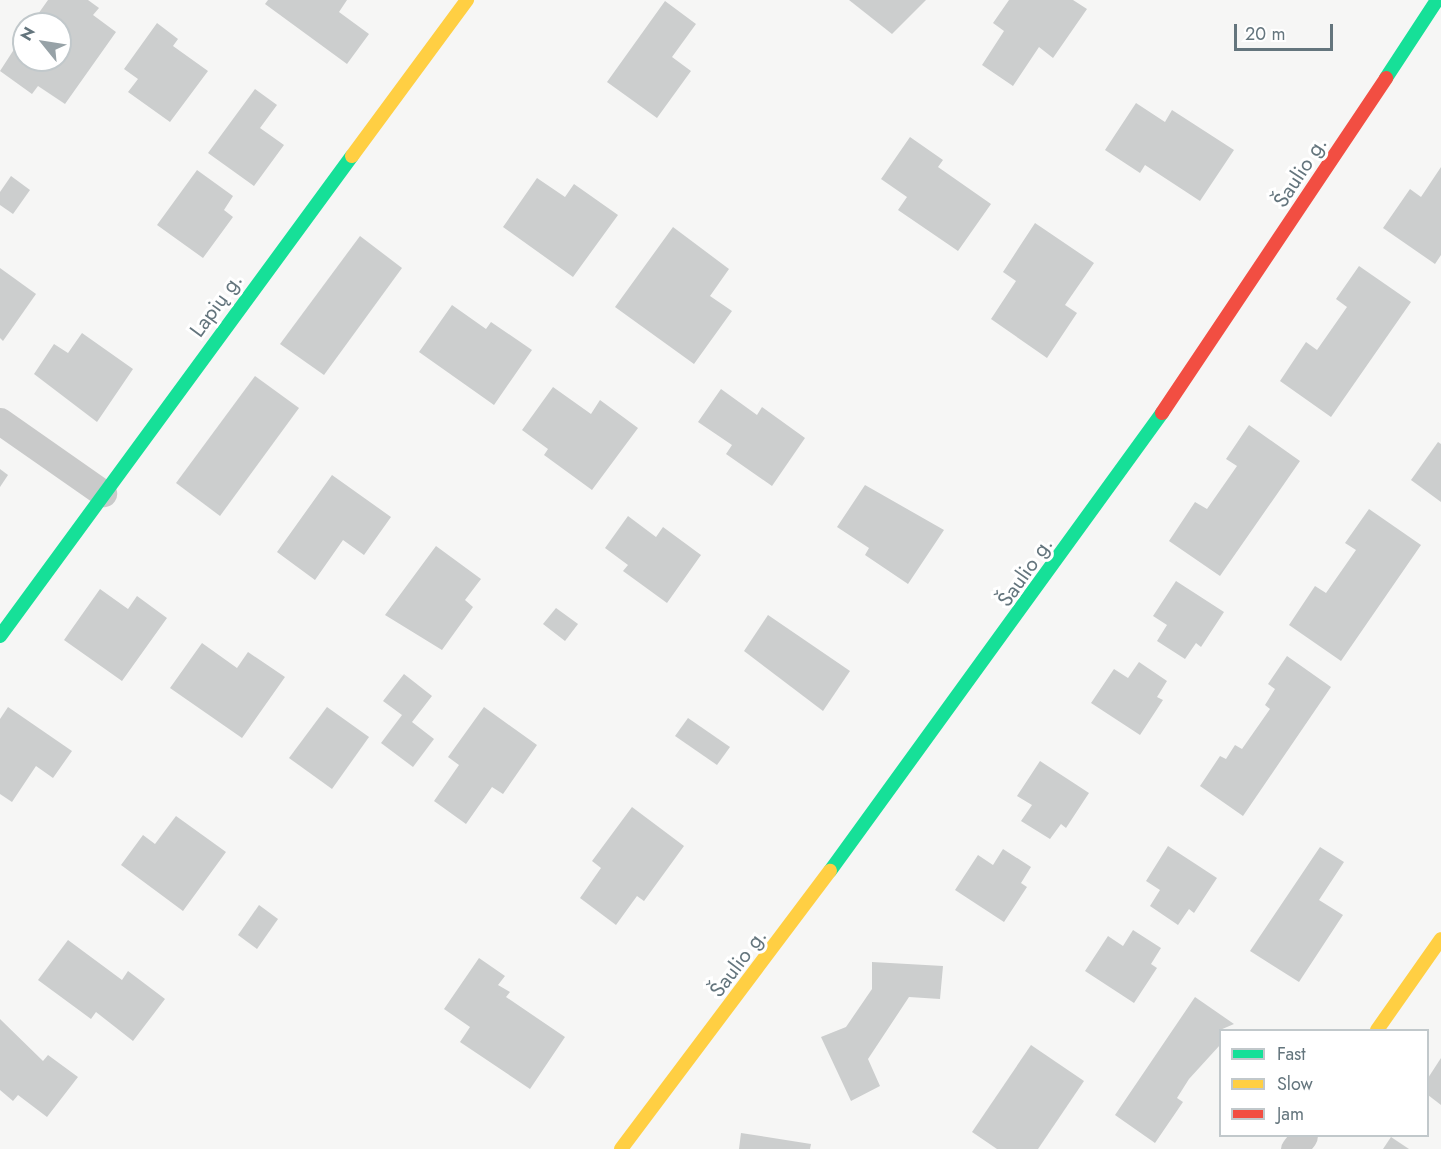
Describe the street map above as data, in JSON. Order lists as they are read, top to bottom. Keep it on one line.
{"streets":{"street":["Šaulio g.","Lapių g."]},"legend":["Fast","Slow","Jam"],"scale_bar":"20 m","north":"top left"}
